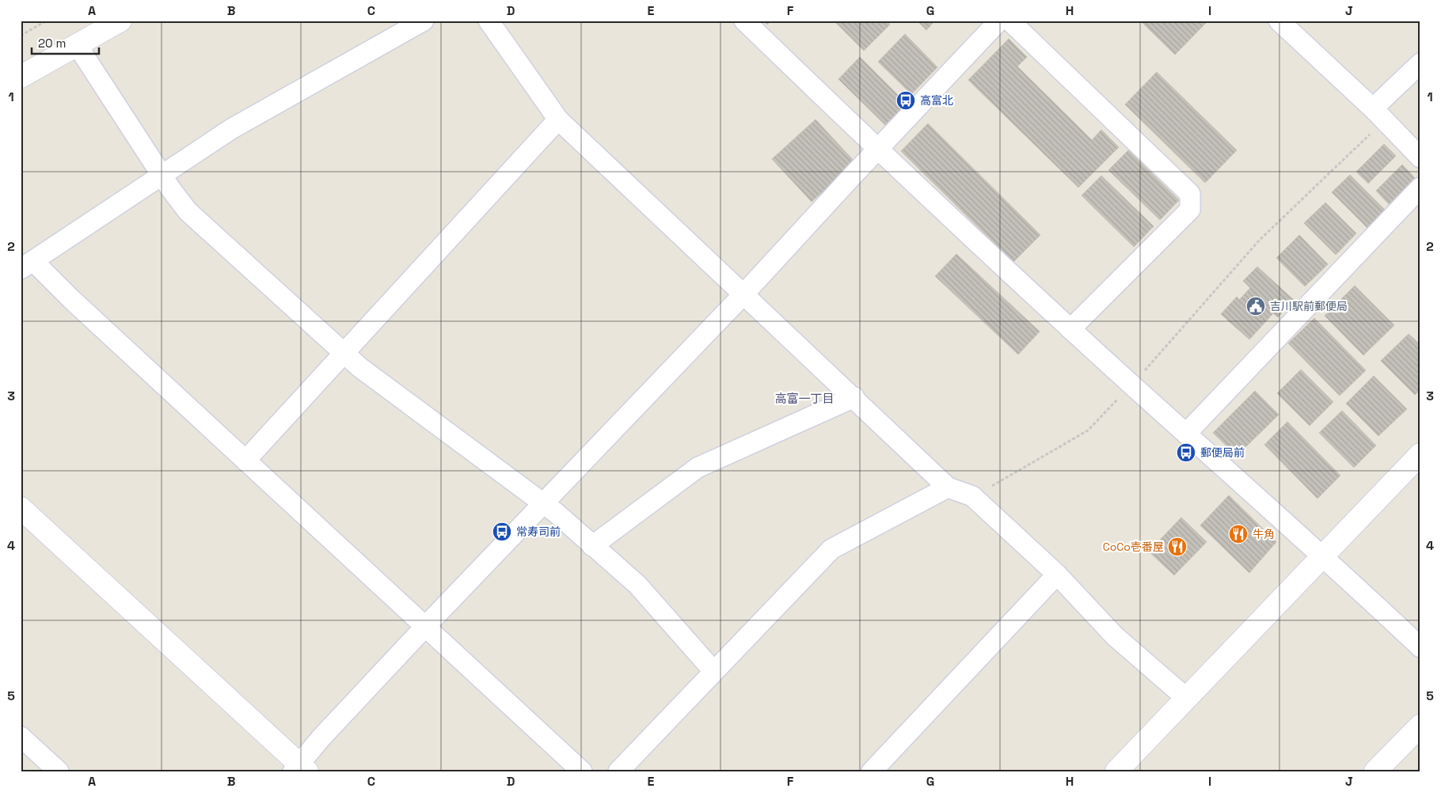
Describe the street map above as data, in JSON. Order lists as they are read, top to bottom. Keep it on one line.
{"districts":["高富一丁目"],"places":{"bus stop":["高富北","郵便局前","常寿司前"],"public building":["吉川駅前郵便局"],"restaurant":["牛角","CoCo壱番屋"]},"scale_bar":"20 m","grid":{"columns":["A","B","C","D","E","F","G","H","I","J"],"rows":["1","2","3","4","5"]}}
